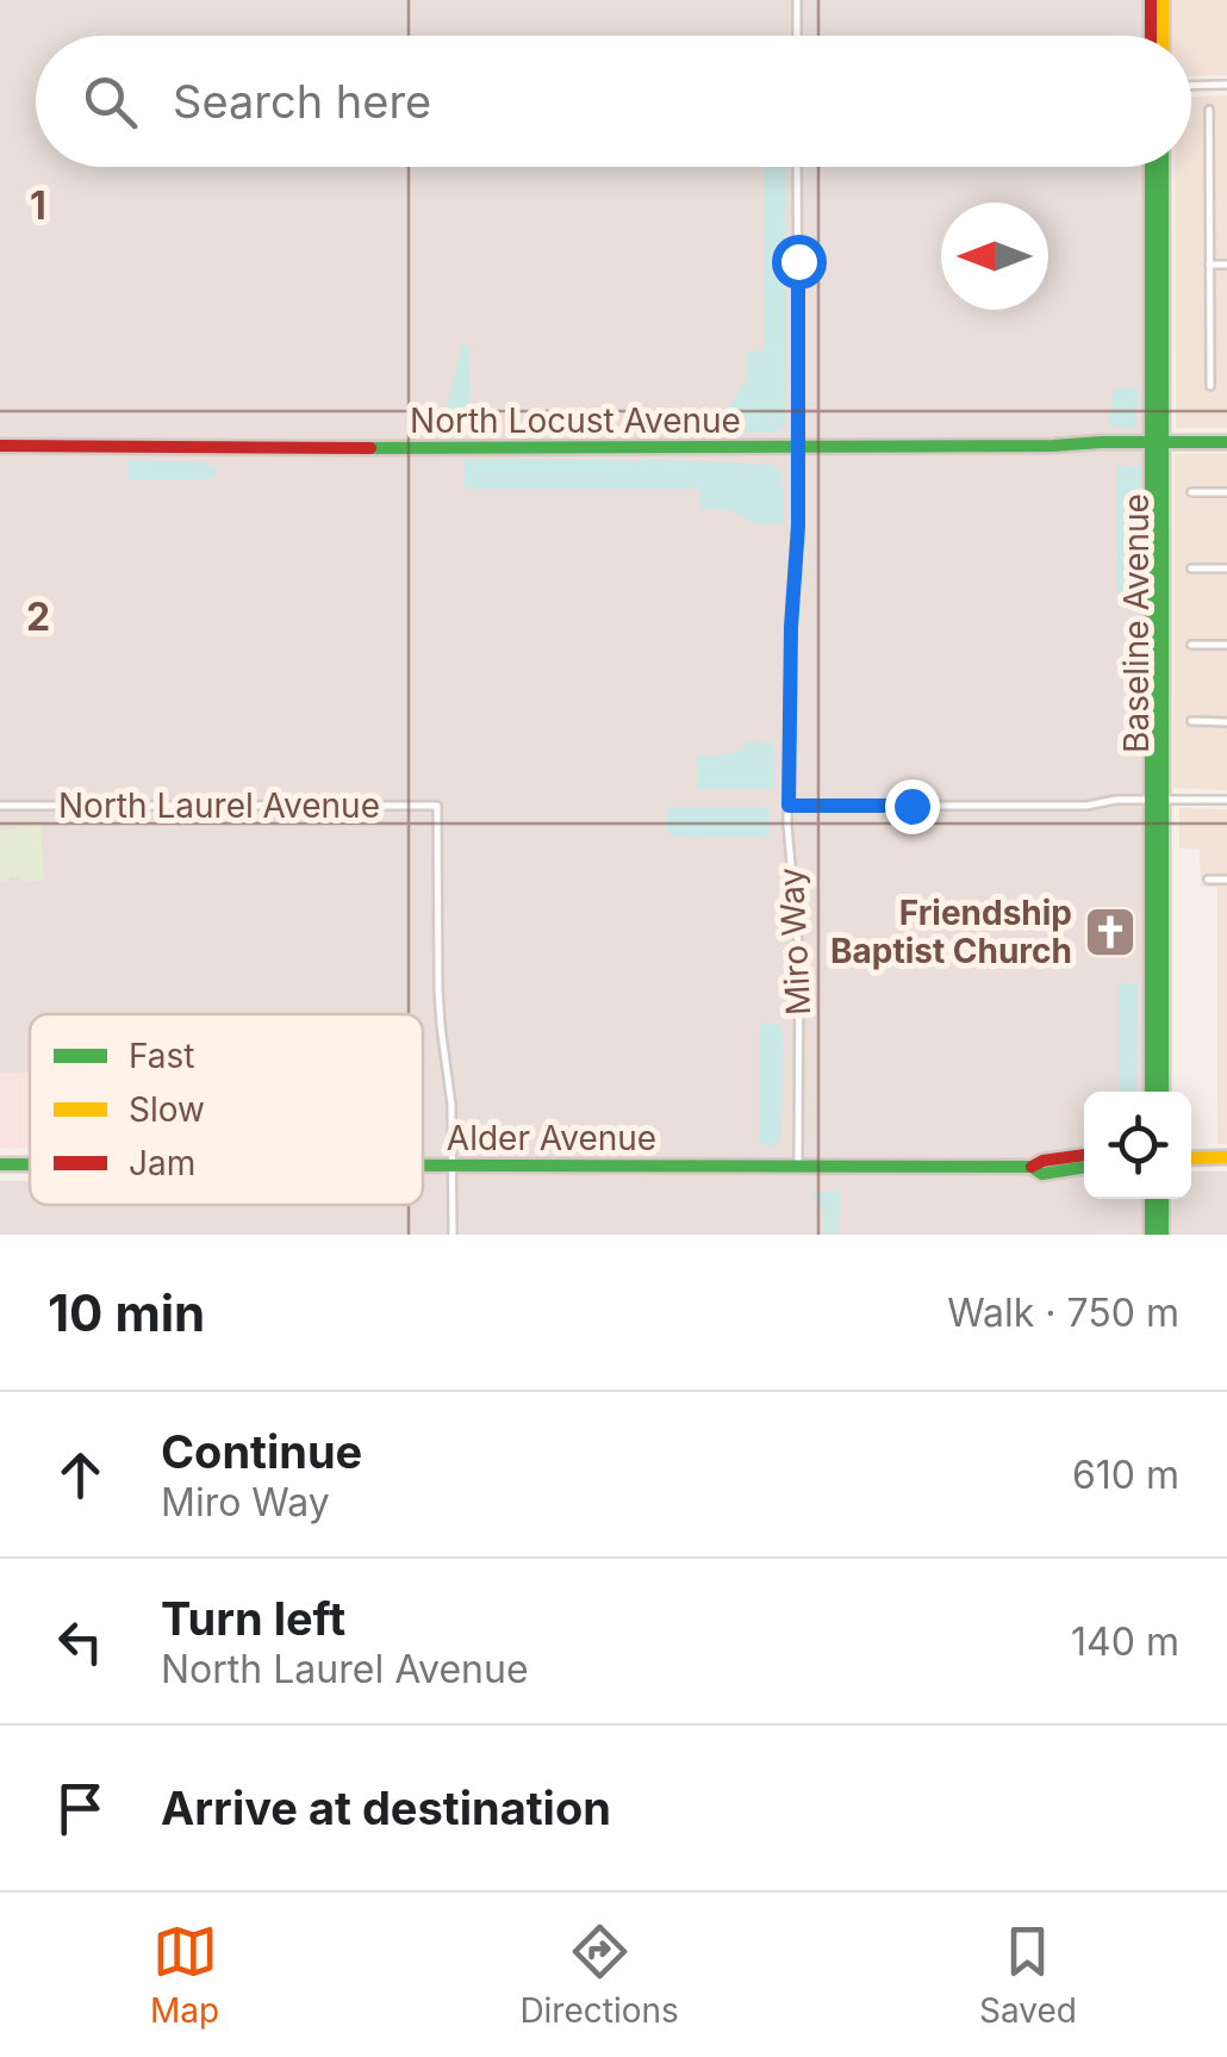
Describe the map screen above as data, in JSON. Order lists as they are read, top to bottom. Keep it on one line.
{"streets":{"main road":["North Locust Avenue","Baseline Avenue","Alder Avenue"],"street":["North Laurel Avenue","Miro Way"]},"crossings":[["North Locust Avenue","Baseline Avenue"],["North Locust Avenue","Miro Way"],["North Laurel Avenue","Alder Avenue"],["Miro Way","Alder Avenue"]],"places":{"church":["Friendship Baptist Church"]},"legend":["Fast","Slow","Jam"],"north":"left","page":{"search":"Search here","heading":["10 min","Walk · 750 m"],"list":[["Continue","Miro Way","610 m"],["Turn left","North Laurel Avenue","140 m"],"Arrive at destination"],"nav":["Map","Directions","Saved"]},"grid":{"rows":["1","2"]}}
